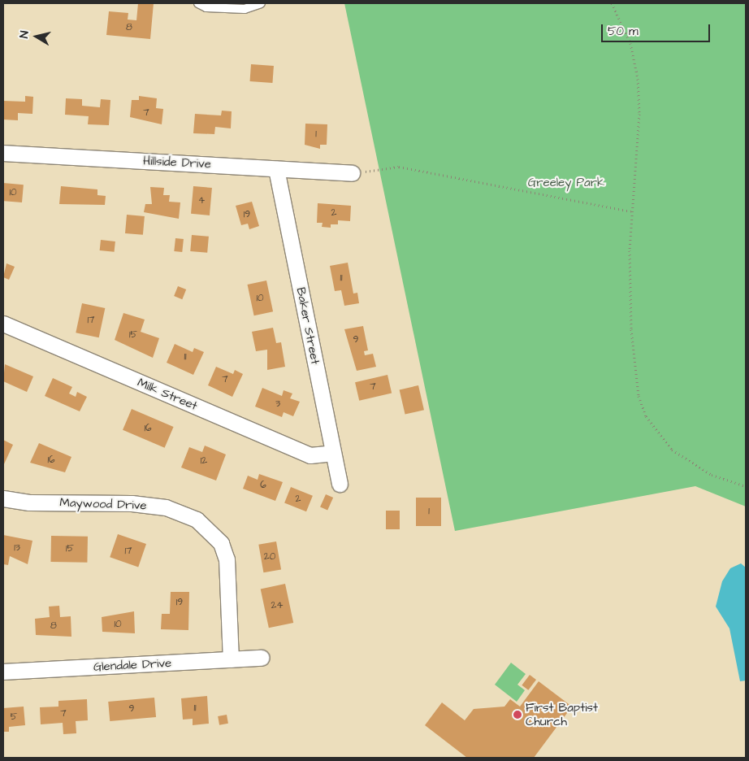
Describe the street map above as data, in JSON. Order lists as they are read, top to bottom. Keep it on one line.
{"streets":{"street":["Hillside Drive","Baker Street","Milk Street","Maywood Drive","Glendale Drive"]},"crossings":[["Hillside Drive","Baker Street"],["Baker Street","Milk Street"],["Maywood Drive","Glendale Drive"]],"parks":["Greeley Park"],"places":["First Baptist Church"],"house_numbers":["8","7","1","10","4","2","19","11","10","17","15","9","11","7","7","3","16","16","12","6","2","1","13","15","17","20","19","24","10","8","11","9","7","5"],"scale_bar":"50 m","north":"left"}
